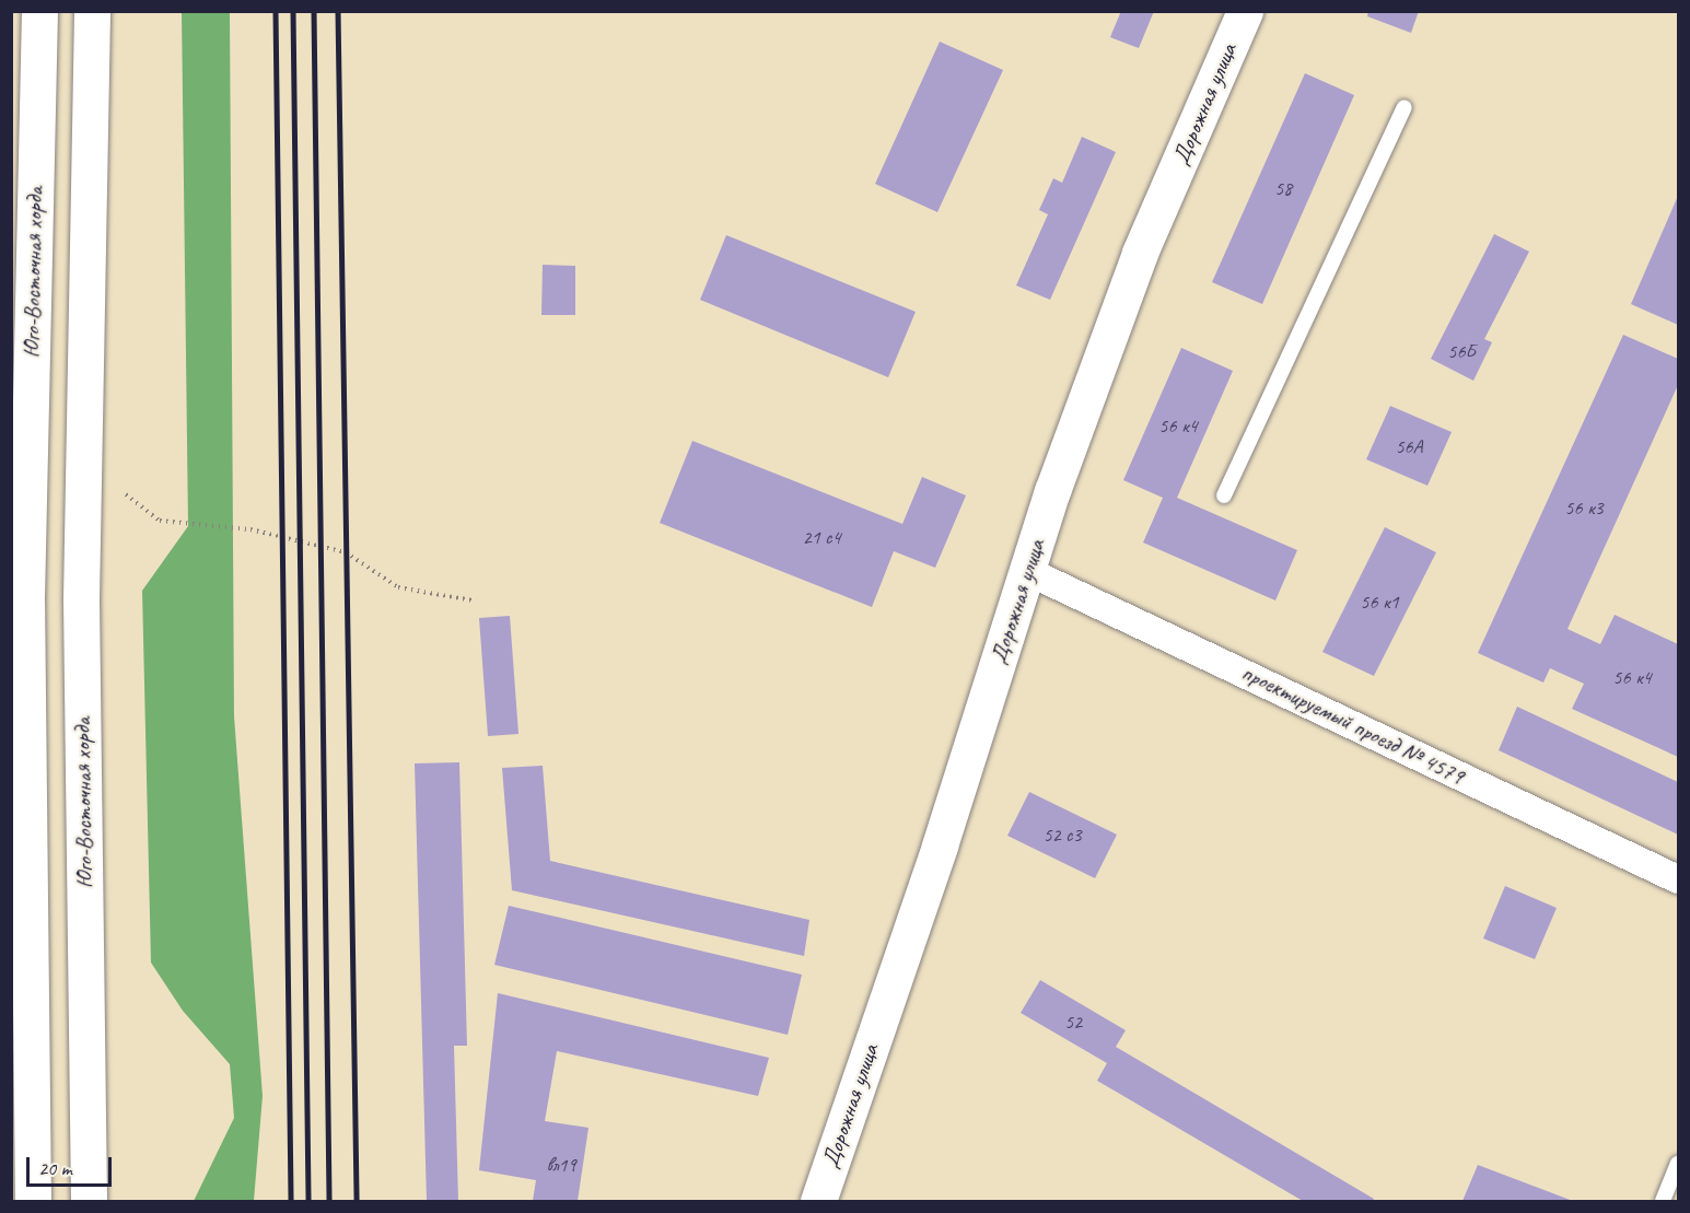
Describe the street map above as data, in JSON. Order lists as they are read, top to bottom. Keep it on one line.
{"streets":{"main road":["Дорожная улица","Юго-Восточная хорда"],"street":["проектируемый проезд № 4579"]},"crossings":[["Дорожная улица","проектируемый проезд № 4579"]],"house_numbers":["58","56Б","56 к4","56А","56 к3","21 с4","56 к1","56 к4","52 с3","52","вл19"],"scale_bar":"20 m"}
